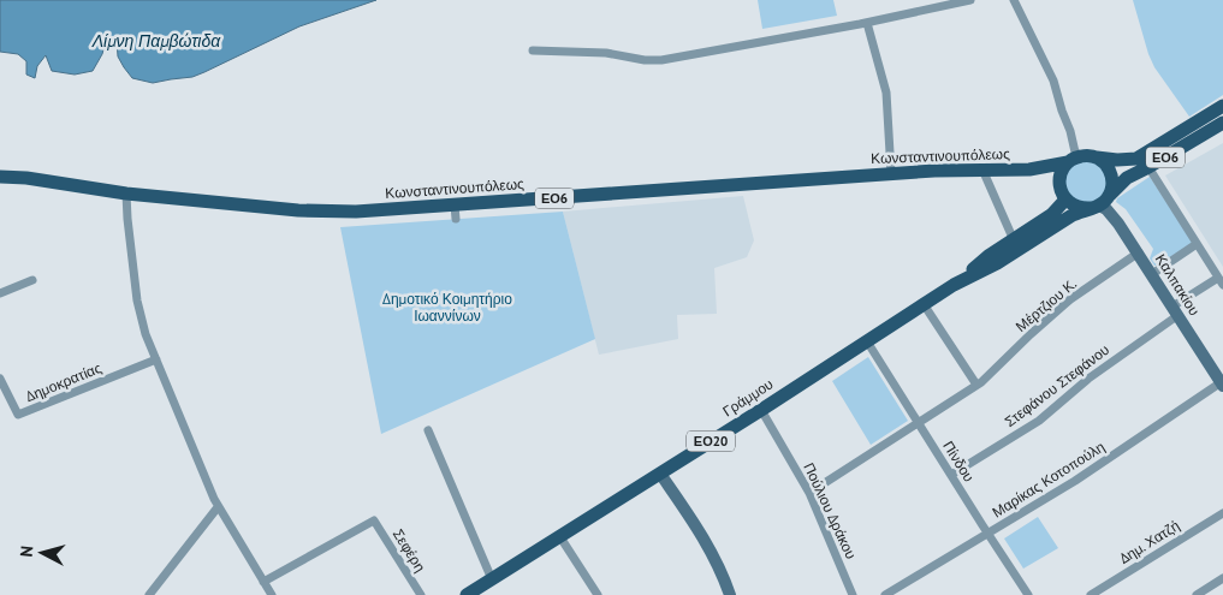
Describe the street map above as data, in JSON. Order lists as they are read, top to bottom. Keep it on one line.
{"streets":{"main road":["Κωνσταντινουπόλεως","ΕΟ6","Καλπακίου","Γράμμου","ΕΟ20"],"street":["Μέρτζιου Κ.","Δημοκρατίας","Στεφάνου Στεφάνου","Πίνδου","Μαρίκας Κοτοπούλη","Πούλιου Δράκου","Δημ. Χατζή","Σεφέρη"]},"crossings":[["Κωνσταντινουπόλεως","ΕΟ6"],["Κωνσταντινουπόλεως","Καλπακίου"],["Κωνσταντινουπόλεως","Γράμμου"],["ΕΟ6","Καλπακίου"],["ΕΟ6","Γράμμου"],["Καλπακίου","Μέρτζιου Κ."],["Καλπακίου","Στεφάνου Στεφάνου"],["Καλπακίου","Γράμμου"],["Καλπακίου","Μαρίκας Κοτοπούλη"],["Μέρτζιου Κ.","Πίνδου"],["Μέρτζιου Κ.","Πούλιου Δράκου"],["Στεφάνου Στεφάνου","Πίνδου"],["Γράμμου","Πίνδου"],["Γράμμου","Πούλιου Δράκου"],["Πίνδου","Μαρίκας Κοτοπούλη"]],"water":["Λίμνη Παμβώτιδα"],"parks":["Δημοτικό Κοιμητήριο Ιωαννίνων"],"north":"left"}
